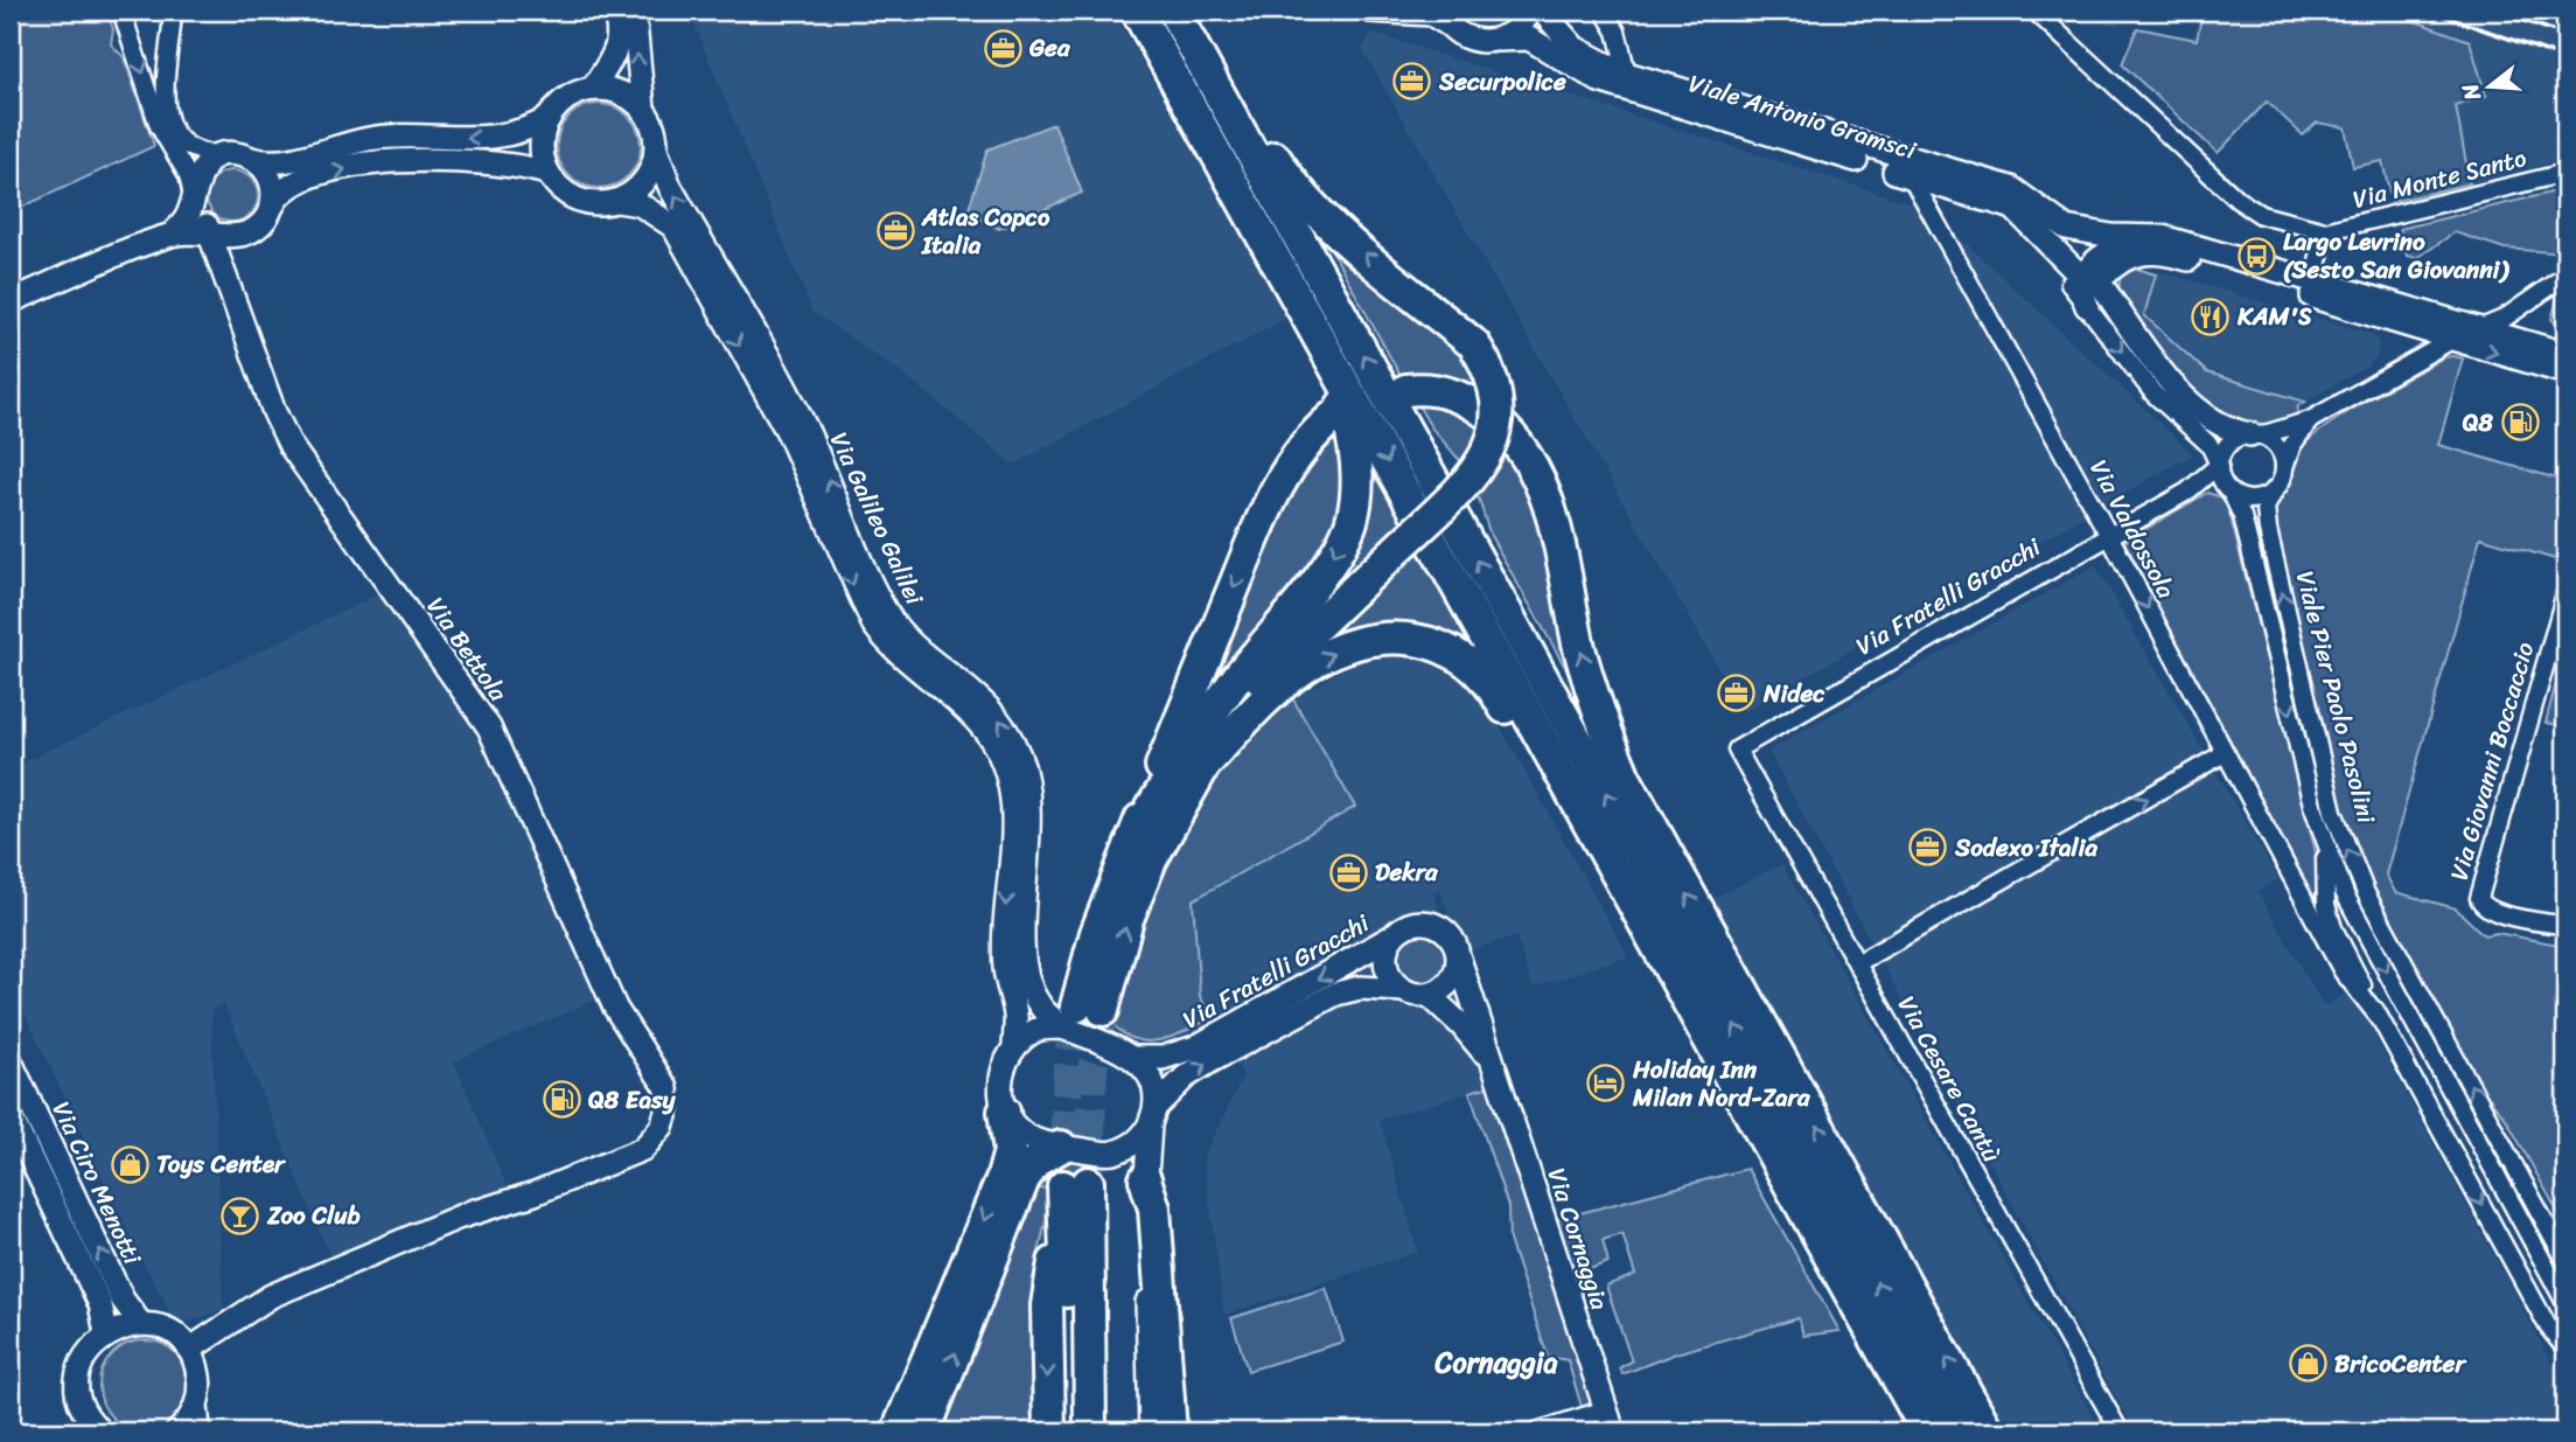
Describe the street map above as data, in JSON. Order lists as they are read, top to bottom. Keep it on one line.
{"streets":{"main road":["Viale Antonio Gramsci","Via Galileo Galilei","Via Fratelli Gracchi","Via Bettola","Via Ciro Menotti","Via Cornaggia"],"street":["Via Monte Santo","Via Valdossola","Viale Pier Paolo Pasolini","Via Giovanni Boccaccio","Via Cesare Cantù"]},"crossings":[["Viale Antonio Gramsci","Via Valdossola"],["Via Galileo Galilei","Via Fratelli Gracchi"],["Via Valdossola","Via Fratelli Gracchi"],["Via Valdossola","Viale Pier Paolo Pasolini"],["Via Fratelli Gracchi","Viale Pier Paolo Pasolini"],["Via Fratelli Gracchi","Via Cesare Cantù"],["Via Fratelli Gracchi","Via Cornaggia"]],"districts":["Cornaggia"],"places":{"office":["Gea","Securpolice","Atlas Copco Italia","Nidec","Sodexo Italia","Dekra"],"bus stop":["Largo Levrino (Sesto San Giovanni)"],"restaurant":["KAM'S"],"fuel station":["Q8","Q8 Easy"],"hotel":["Holiday Inn Milan Nord-Zara"],"shop":["Toys Center","BricoCenter"],"bar":["Zoo Club"]},"north":"left"}
